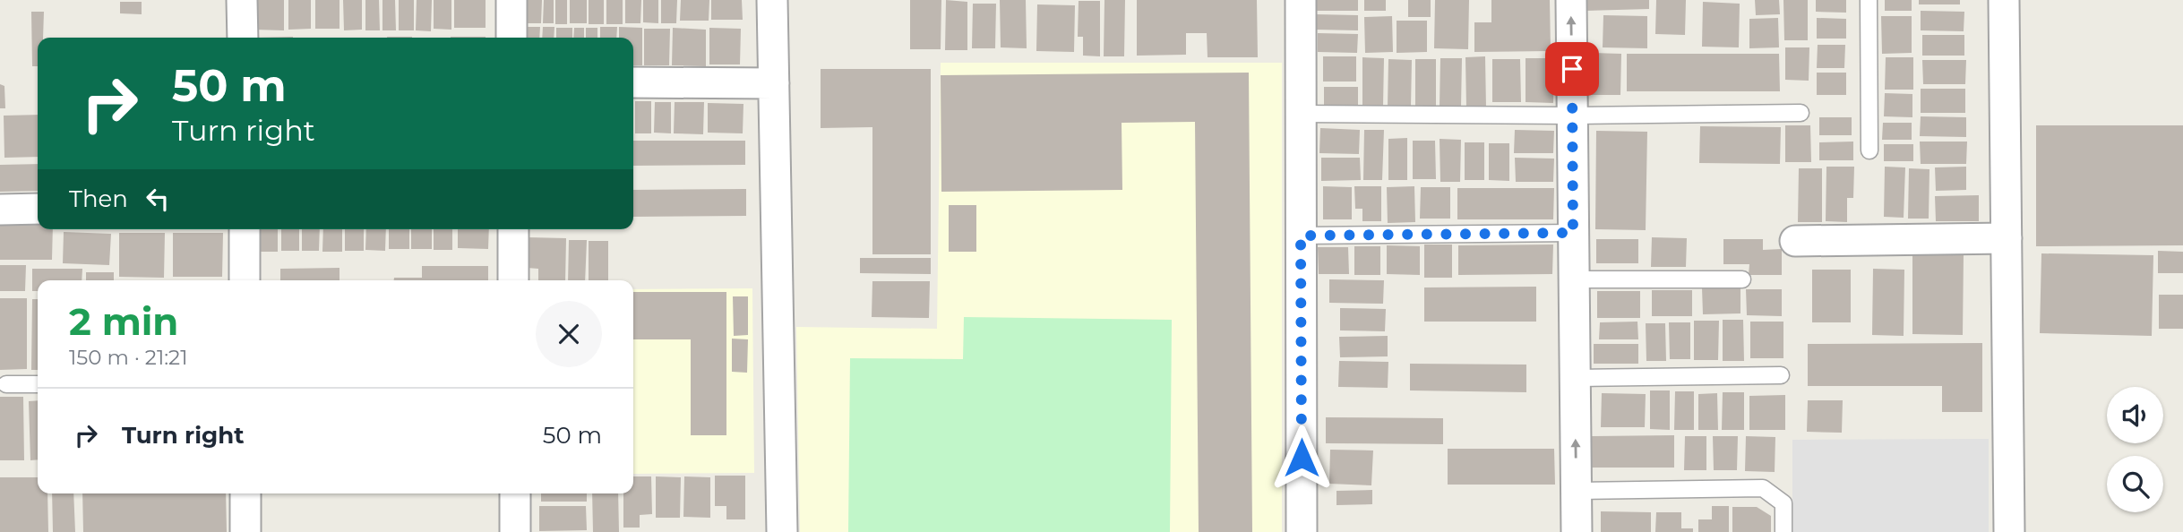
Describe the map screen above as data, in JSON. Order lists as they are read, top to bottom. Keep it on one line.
{"page":{"turn":["50 m","Turn right"],"then":"Then","heading":["2 min","150 m · 21:21"],"list":[{"name":"Turn right","value":"50 m"}]}}
